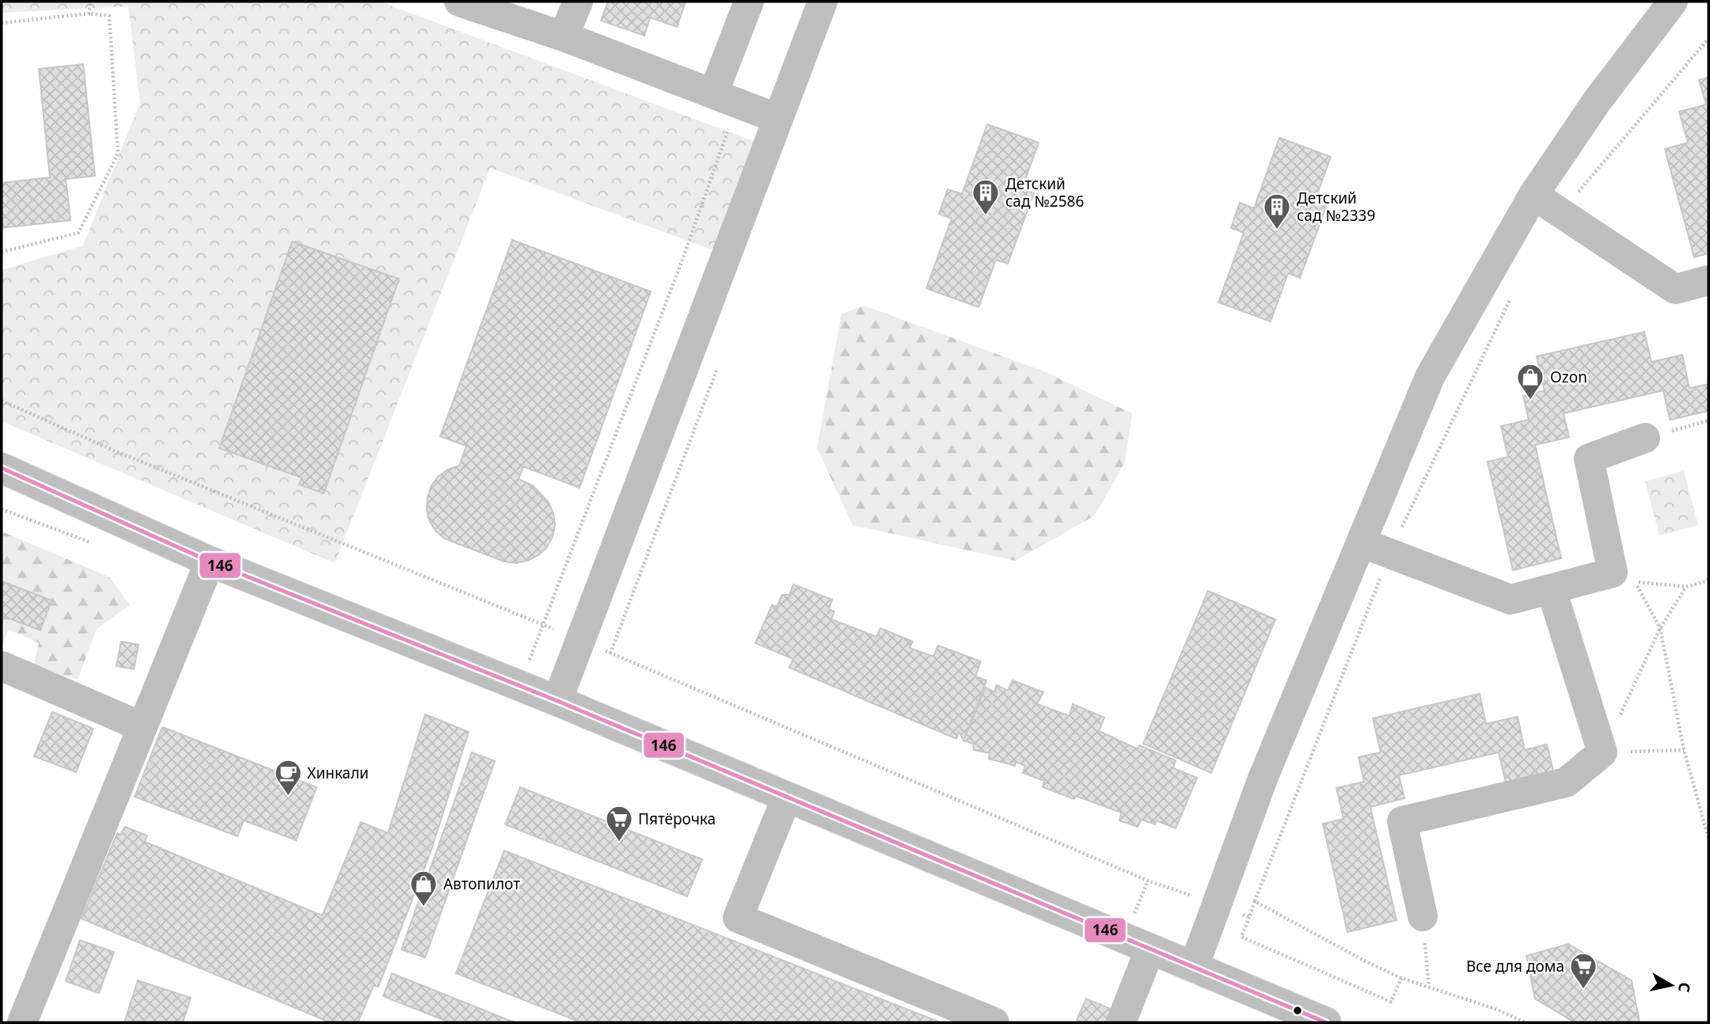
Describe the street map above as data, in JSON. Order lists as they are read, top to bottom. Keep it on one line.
{"places":{"building":["Детский сад №2586","Детский сад №2339"],"shop":["Ozon","Автопилот"],"cafe":["Хинкали"],"supermarket":["Пятёрочка","Все для дома"]},"lines":["transit line 146"],"north":"right"}
